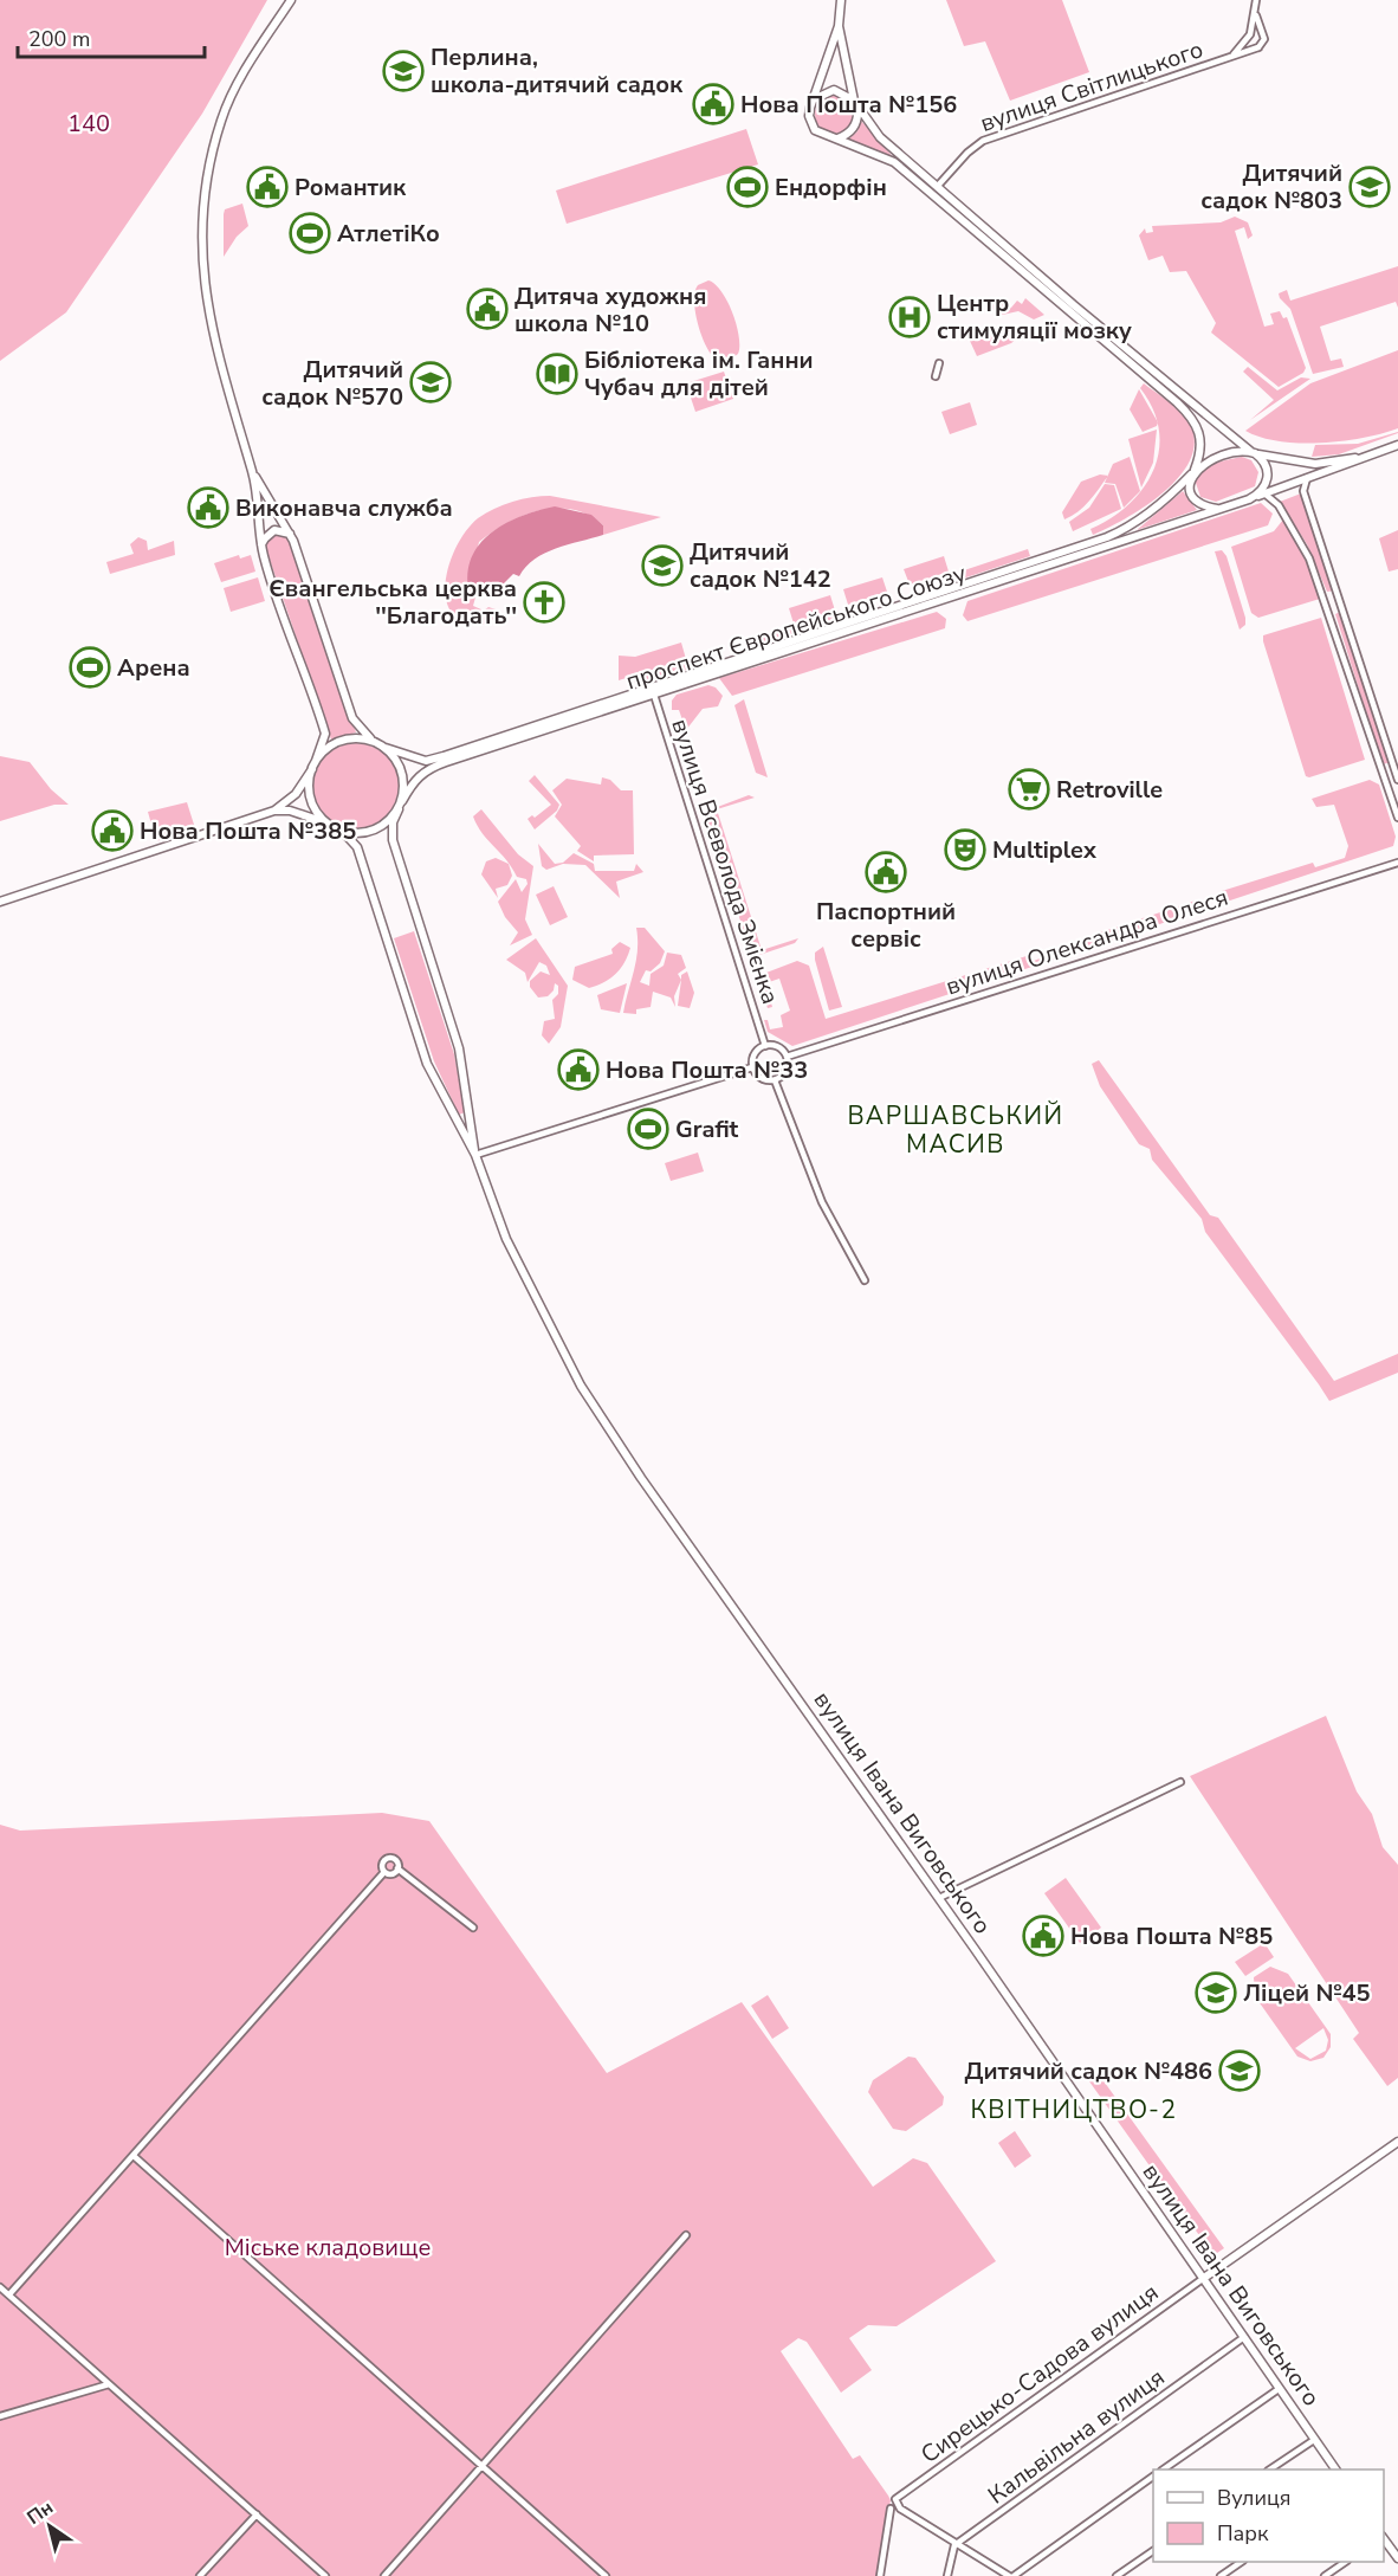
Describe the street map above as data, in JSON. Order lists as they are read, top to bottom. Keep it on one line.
{"streets":{"main road":["проспект Європейського Союзу","вулиця Івана Виговського"],"street":["вулиця Світлицького","вулиця Всеволода Змієнка","вулиця Олександра Олеся","Сирецько-Садова вулиця","Кальвільна вулиця"]},"crossings":[["проспект Європейського Союзу","вулиця Всеволода Змієнка"],["проспект Європейського Союзу","вулиця Івана Виговського"],["вулиця Всеволода Змієнка","вулиця Олександра Олеся"],["вулиця Івана Виговського","Сирецько-Садова вулиця"],["вулиця Івана Виговського","Кальвільна вулиця"],["Сирецько-Садова вулиця","Кальвільна вулиця"]],"districts":["ВАРШАВСЬКИЙ МАСИВ","КВІТНИЦТВО-2"],"parks":["140","Міське кладовище"],"places":{"school or university":["Перлина, школа-дитячий садок","Дитячий садок №803","Дитячий садок №570","Дитячий садок №142","Ліцей №45","Дитячий садок №486"],"public building":["Нова Пошта №156","Романтик","Дитяча художня школа №10","Виконавча служба","Нова Пошта №385","Паспортний сервіс","Нова Пошта №33","Нова Пошта №85"],"sports":["Ендорфін","АтлетіКо","Арена","Grafit"],"hospital":["Центр стимуляції мозку"],"library":["Бібліотека ім. Ганни Чубач для дітей"],"church":["Євангельська церква ''Благодать''"],"supermarket":["Retroville"],"theatre":["Multiplex"]},"legend":["Вулиця","Парк"],"scale_bar":"200 m","north":"top left"}
